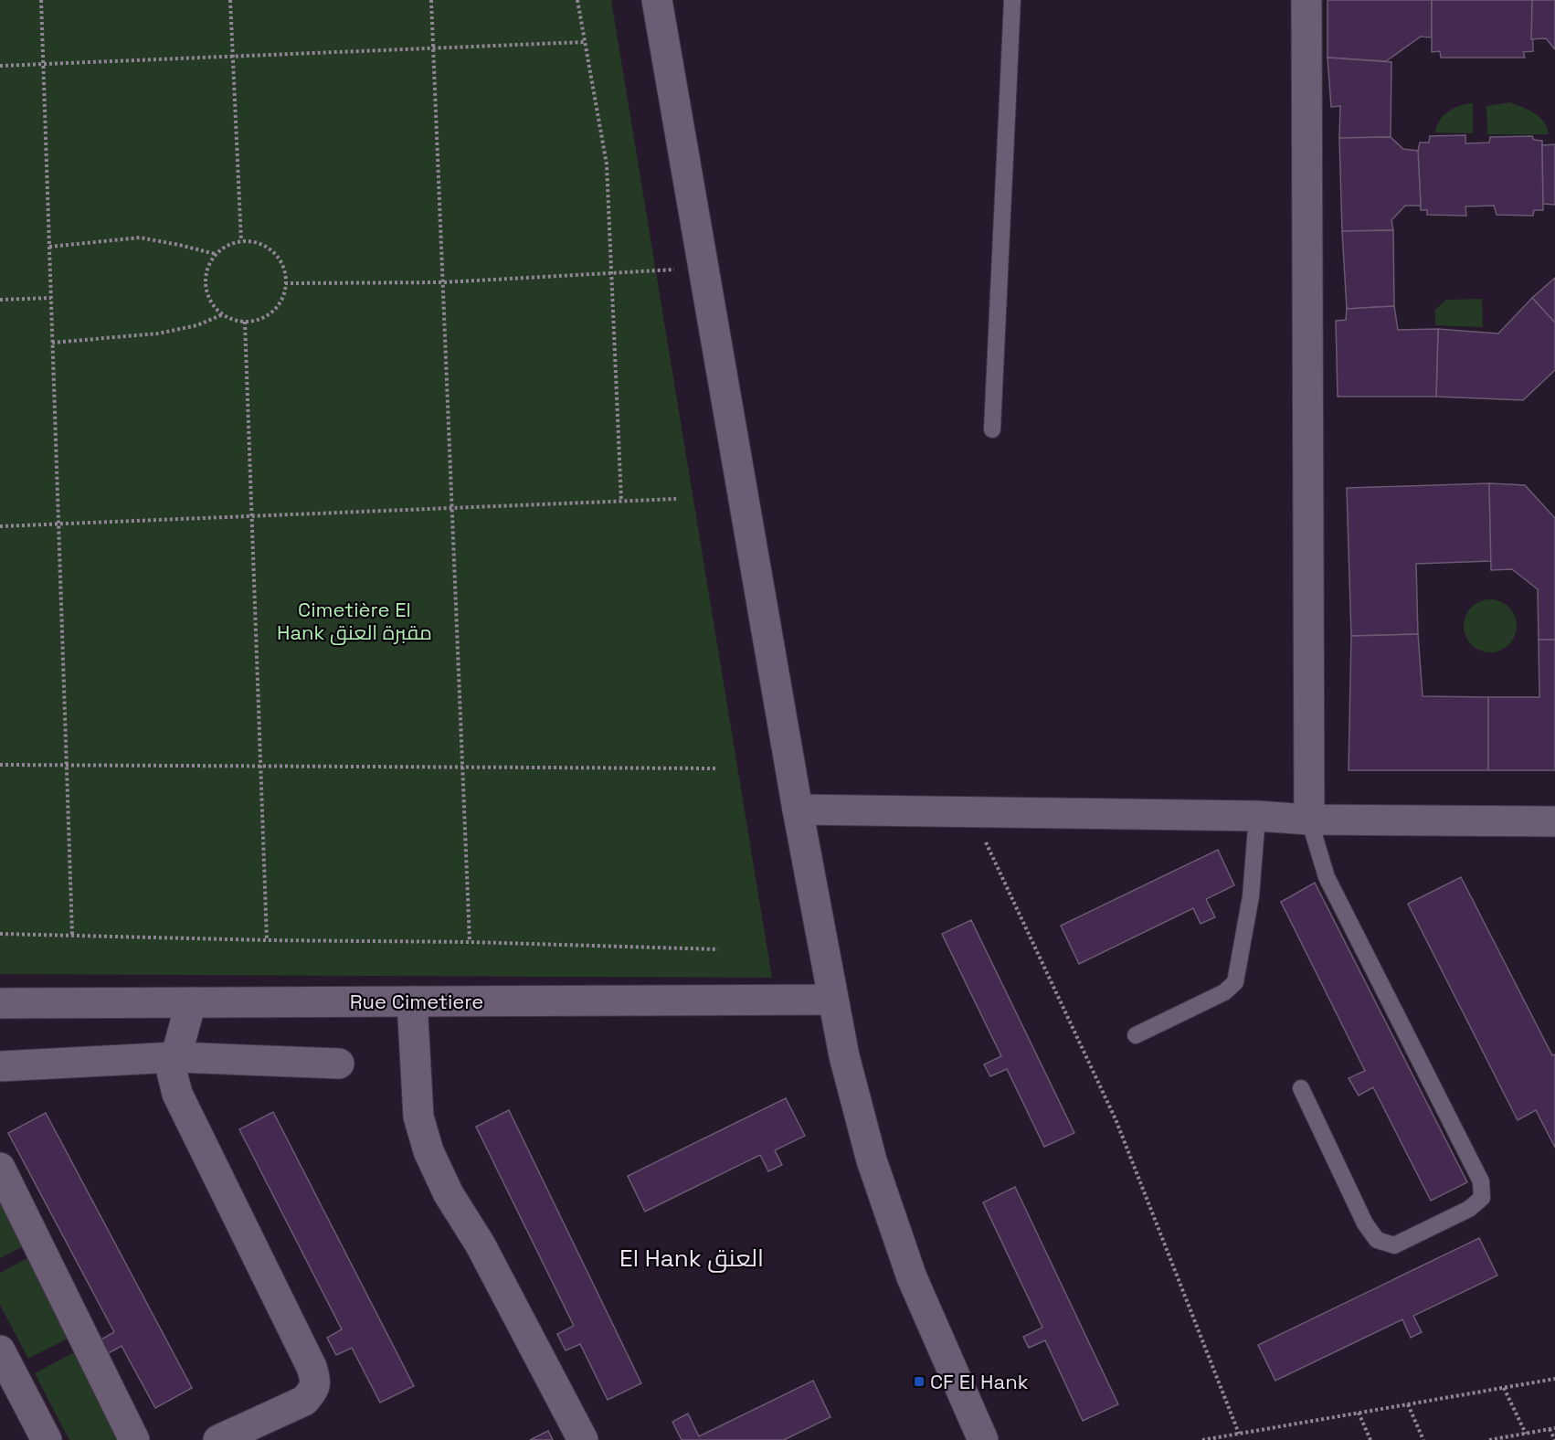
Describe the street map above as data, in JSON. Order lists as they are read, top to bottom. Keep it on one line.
{"streets":{"street":["Rue Cimetiere"]},"districts":["El Hank العنق"],"parks":["Cimetière El Hank مقبرة العنق"],"places":{"transit":["CF El Hank"]}}
